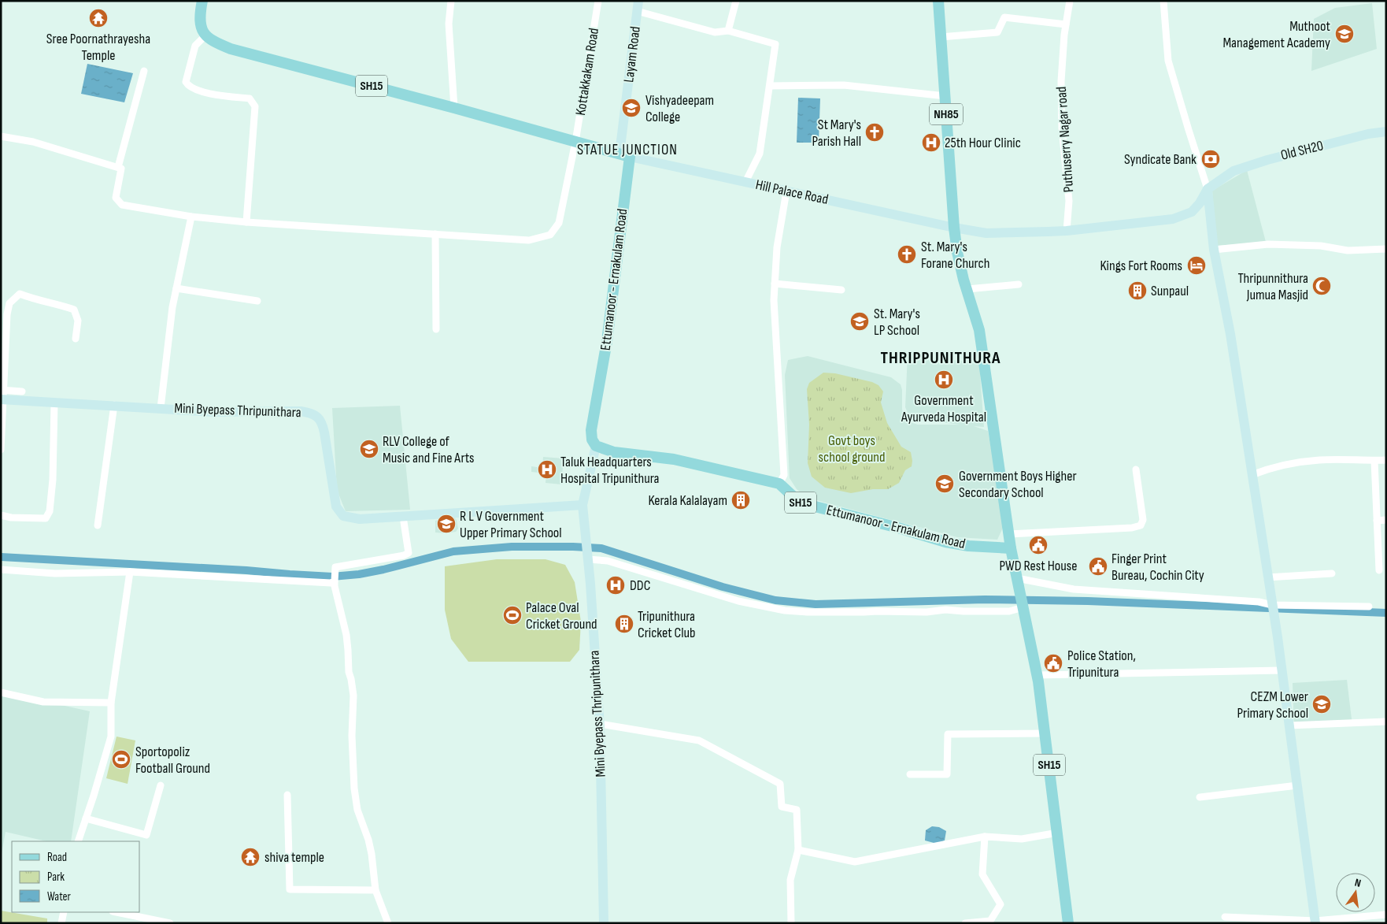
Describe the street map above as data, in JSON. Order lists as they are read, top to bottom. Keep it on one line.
{"streets":{"main road":["Layam Road","SH15","NH85","Old SH20","Hill Palace Road","Ettumanoor - Ernakulam Road","Mini Byepass Thripunithara"],"street":["Kottakkakam Road","Puthuserry Nagar road"]},"crossings":[["Layam Road","SH15"],["Layam Road","Hill Palace Road"],["Layam Road","Ettumanoor - Ernakulam Road"],["Kottakkakam Road","SH15"],["SH15","NH85"],["SH15","Hill Palace Road"],["SH15","Ettumanoor - Ernakulam Road"],["NH85","Hill Palace Road"],["Hill Palace Road","Ettumanoor - Ernakulam Road"],["Ettumanoor - Ernakulam Road","Mini Byepass Thripunithara"]],"districts":["STATUE JUNCTION","THRIPPUNITHURA"],"parks":["Govt boys school ground"],"places":{"temple":["Sree Poornathrayesha Temple","shiva temple"],"school or university":["Muthoot Management Academy","Vishyadeepam College","St. Mary's LP School","RLV College of Music and Fine Arts","Government Boys Higher Secondary School","R L V Government Upper Primary School","CEZM Lower Primary School"],"church":["St Mary's Parish Hall","St. Mary's Forane Church"],"hospital":["25th Hour Clinic","Government Ayurveda Hospital","Taluk Headquarters Hospital Tripunithura","DDC"],"bank":["Syndicate Bank"],"hotel":["Kings Fort Rooms"],"mosque":["Thripunnithura Jumua Masjid"],"building":["Sunpaul","Kerala Kalalayam","Tripunithura Cricket Club"],"public building":["PWD Rest House","Finger Print Bureau, Cochin City","Police Station, Tripunitura"],"sports":["Palace Oval Cricket Ground","Sportopoliz Football Ground"]},"legend":["Road","Park","Water"],"north":"top"}
